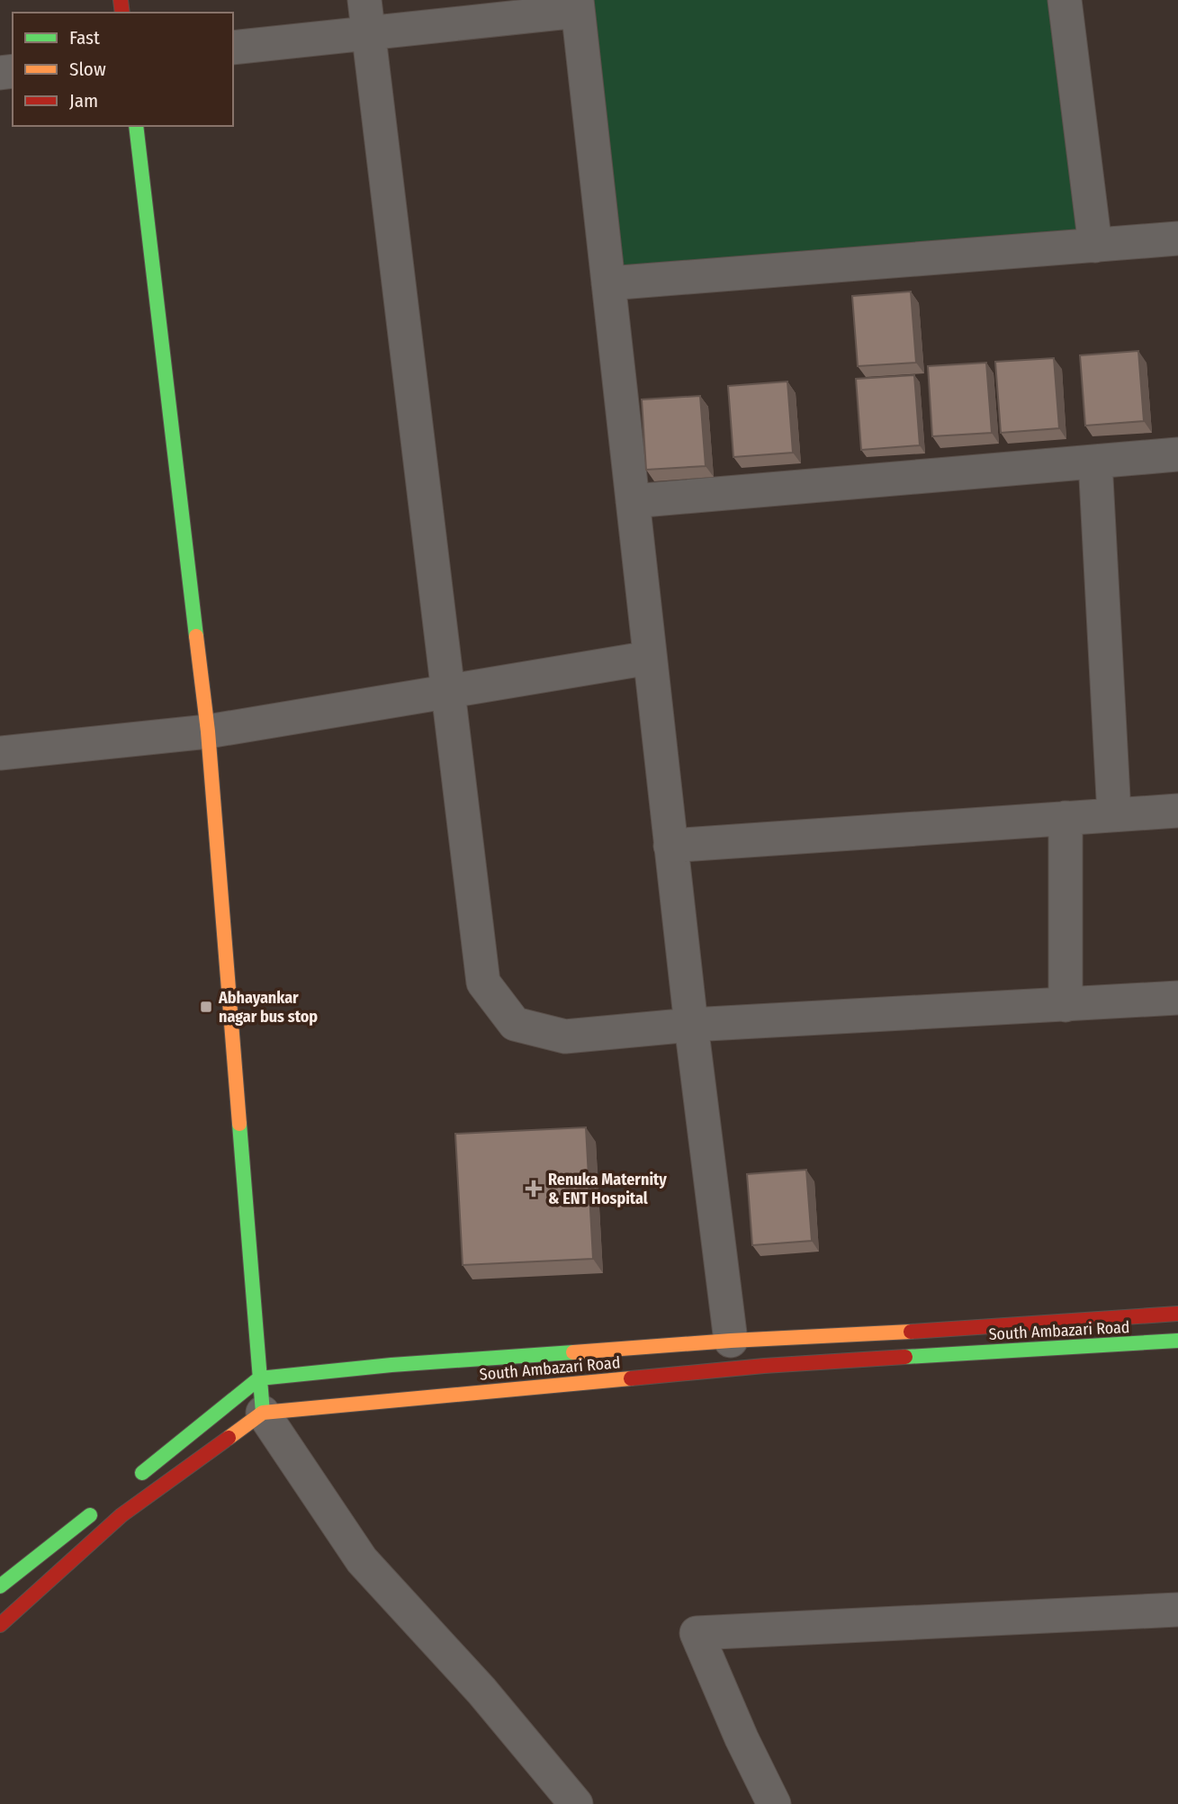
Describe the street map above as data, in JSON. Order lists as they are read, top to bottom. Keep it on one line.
{"streets":{"main road":["South Ambazari Road"]},"places":{"transit":["Abhayankar nagar bus stop"],"health":["Renuka Maternity & ENT Hospital"]},"legend":["Fast","Slow","Jam"]}
